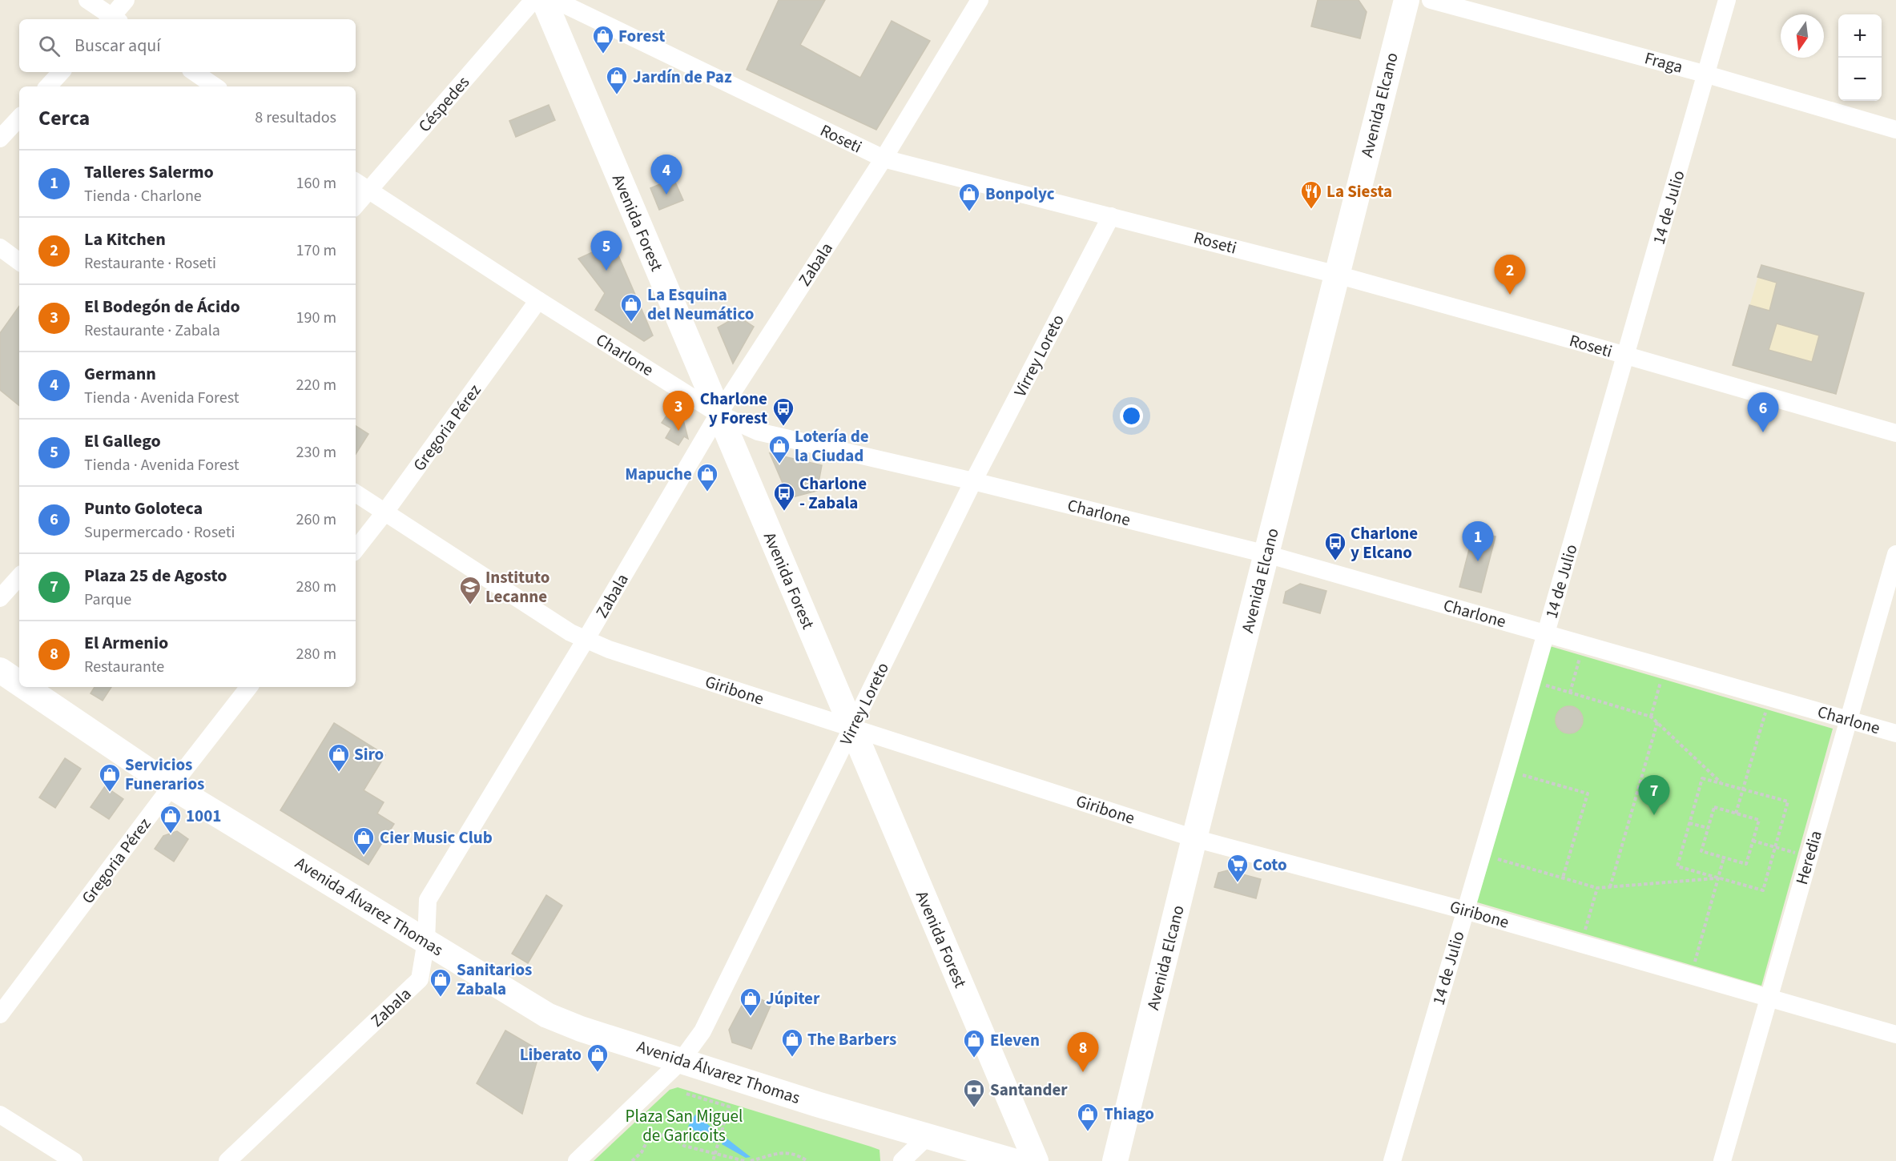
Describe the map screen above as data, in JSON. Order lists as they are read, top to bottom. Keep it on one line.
{"streets":{"main road":["Avenida Elcano","Avenida Forest","Avenida Álvarez Thomas"],"street":["Fraga","Céspedes","Roseti","14 de Julio","Zabala","Charlone","Virrey Loreto","Gregoria Pérez","Giribone","Heredia"]},"crossings":[["Fraga","14 de Julio"],["Céspedes","Charlone"],["Avenida Elcano","Roseti"],["Avenida Elcano","Charlone"],["Avenida Elcano","Giribone"],["Roseti","14 de Julio"],["Roseti","Zabala"],["Roseti","Virrey Loreto"],["14 de Julio","Charlone"],["14 de Julio","Giribone"],["Avenida Forest","Zabala"],["Avenida Forest","Charlone"],["Avenida Forest","Virrey Loreto"],["Avenida Forest","Giribone"],["Zabala","Charlone"],["Zabala","Giribone"],["Zabala","Avenida Álvarez Thomas"],["Charlone","Virrey Loreto"],["Charlone","Gregoria Pérez"],["Charlone","Heredia"],["Virrey Loreto","Giribone"],["Virrey Loreto","Avenida Álvarez Thomas"],["Gregoria Pérez","Giribone"],["Gregoria Pérez","Avenida Álvarez Thomas"],["Giribone","Heredia"]],"parks":["Plaza San Miguel de Garicoits"],"places":{"shop":["Forest","Jardín de Paz","Bonpolyc","La Esquina del Neumático","Lotería de la Ciudad","Mapuche","Siro","Servicios Funerarios","1001","Cier Music Club","Sanitarios Zabala","Júpiter","The Barbers","Eleven","Liberato","Thiago"],"restaurant":["La Siesta"],"bus stop":["Charlone y Forest","Charlone - Zabala","Charlone y Elcano"],"school or university":["Instituto Lecanne"],"supermarket":["Coto"],"bank":["Santander"]},"north":"bottom","page":{"map_buttons":["+","−"],"search":"Buscar aquí","heading":["Cerca","8 resultados"],"list":[{"mark":"1","name":"Talleres Salermo","note":"Tienda · Charlone","value":"160 m"},{"mark":"2","name":"La Kitchen","note":"Restaurante · Roseti","value":"170 m"},{"mark":"3","name":"El Bodegón de Ácido","note":"Restaurante · Zabala","value":"190 m"},{"mark":"4","name":"Germann","note":"Tienda · Avenida Forest","value":"220 m"},{"mark":"5","name":"El Gallego","note":"Tienda · Avenida Forest","value":"230 m"},{"mark":"6","name":"Punto Goloteca","note":"Supermercado · Roseti","value":"260 m"},{"mark":"7","name":"Plaza 25 de Agosto","note":"Parque","value":"280 m"},{"mark":"8","name":"El Armenio","note":"Restaurante","value":"280 m"}],"pins":["4","5","2","3","6","1","7","8"]}}
